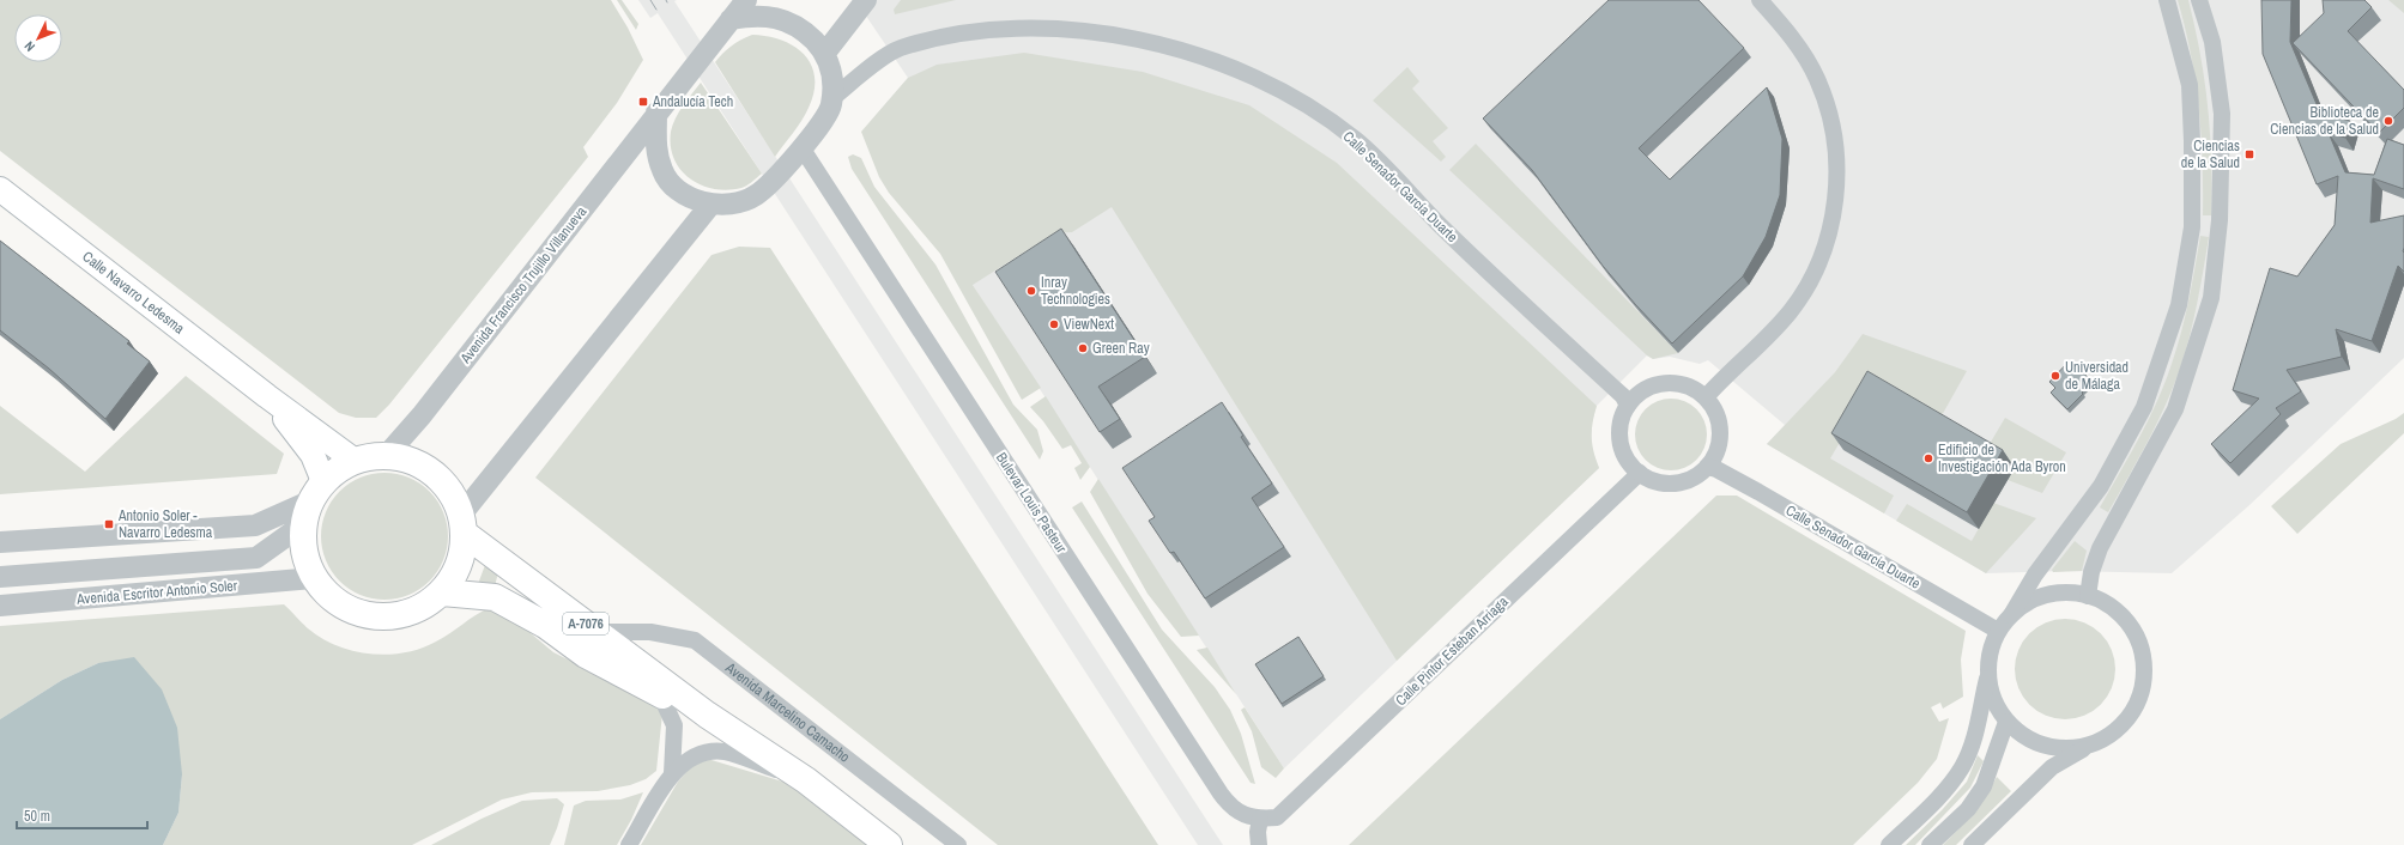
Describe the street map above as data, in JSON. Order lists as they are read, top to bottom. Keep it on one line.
{"streets":{"main road":["Calle Navarro Ledesma","A-7076"],"street":["Calle Senador García Duarte","Avenida Francisco Trujillo Villanueva","Bulevar Louis Pasteur","Avenida Escritor Antonio Soler","Calle Pintor Esteban Arriaga","Avenida Marcelino Camacho"]},"crossings":[["Calle Senador García Duarte","Calle Pintor Esteban Arriaga"],["Avenida Francisco Trujillo Villanueva","Calle Navarro Ledesma"],["Avenida Francisco Trujillo Villanueva","Avenida Escritor Antonio Soler"],["Avenida Francisco Trujillo Villanueva","A-7076"],["Calle Navarro Ledesma","Avenida Escritor Antonio Soler"],["Calle Navarro Ledesma","A-7076"],["Bulevar Louis Pasteur","Calle Pintor Esteban Arriaga"],["Avenida Escritor Antonio Soler","A-7076"],["A-7076","Avenida Marcelino Camacho"]],"places":{"transit":["Andalucía Tech","Ciencias de la Salud","Antonio Soler - Navarro Ledesma"],"other":["Biblioteca de Ciencias de la Salud","Inray Technologies","ViewNext","Green Ray","Universidad de Málaga","Edificio de Investigación Ada Byron"]},"scale_bar":"50 m","north":"bottom left"}
